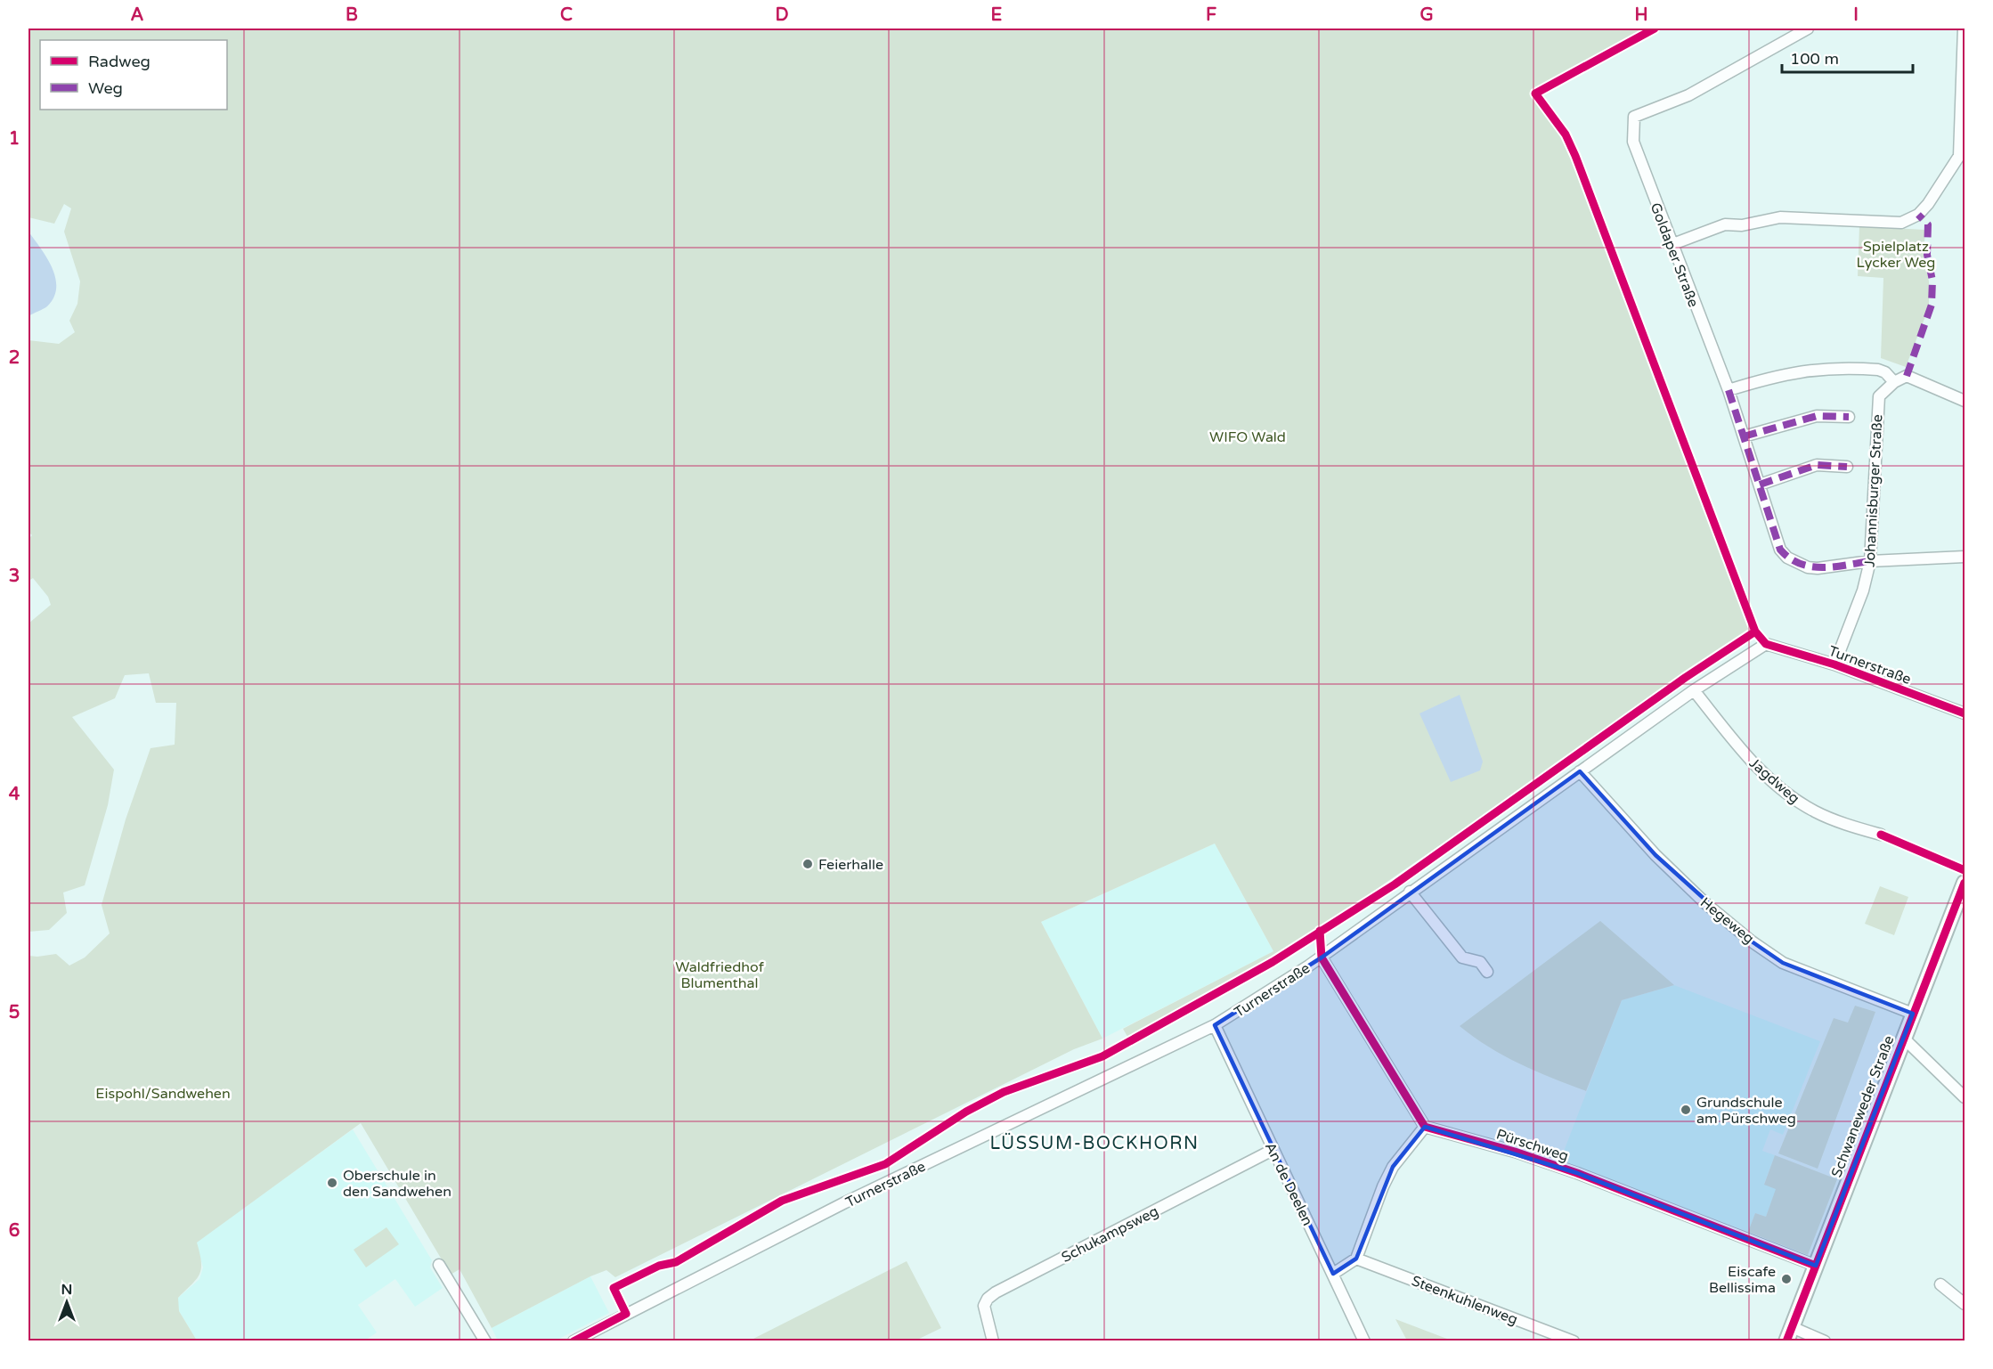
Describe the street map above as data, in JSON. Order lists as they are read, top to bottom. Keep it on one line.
{"streets":{"main road":["Schwaneweder Straße"],"street":["Goldaper Straße","Johannisburger Straße","Turnerstraße","Jagdweg","Hegeweg","Pürschweg","An de Deelen","Schukampsweg","Steenkuhlenweg"]},"crossings":[["Goldaper Straße","Johannisburger Straße"],["Johannisburger Straße","Turnerstraße"],["Turnerstraße","Jagdweg"],["Turnerstraße","Hegeweg"],["Turnerstraße","An de Deelen"],["Hegeweg","Schwaneweder Straße"],["Schwaneweder Straße","Pürschweg"],["An de Deelen","Schukampsweg"]],"districts":["LÜSSUM-BOCKHORN"],"parks":["Spielplatz Lycker Weg","WIFO Wald","Waldfriedhof Blumenthal","Eispohl/Sandwehen"],"places":["Feierhalle","Grundschule am Pürschweg","Oberschule in den Sandwehen","Eiscafe Bellissima"],"legend":["Radweg","Weg"],"scale_bar":"100 m","north":"top","grid":{"columns":["A","B","C","D","E","F","G","H","I"],"rows":["1","2","3","4","5","6"]}}
